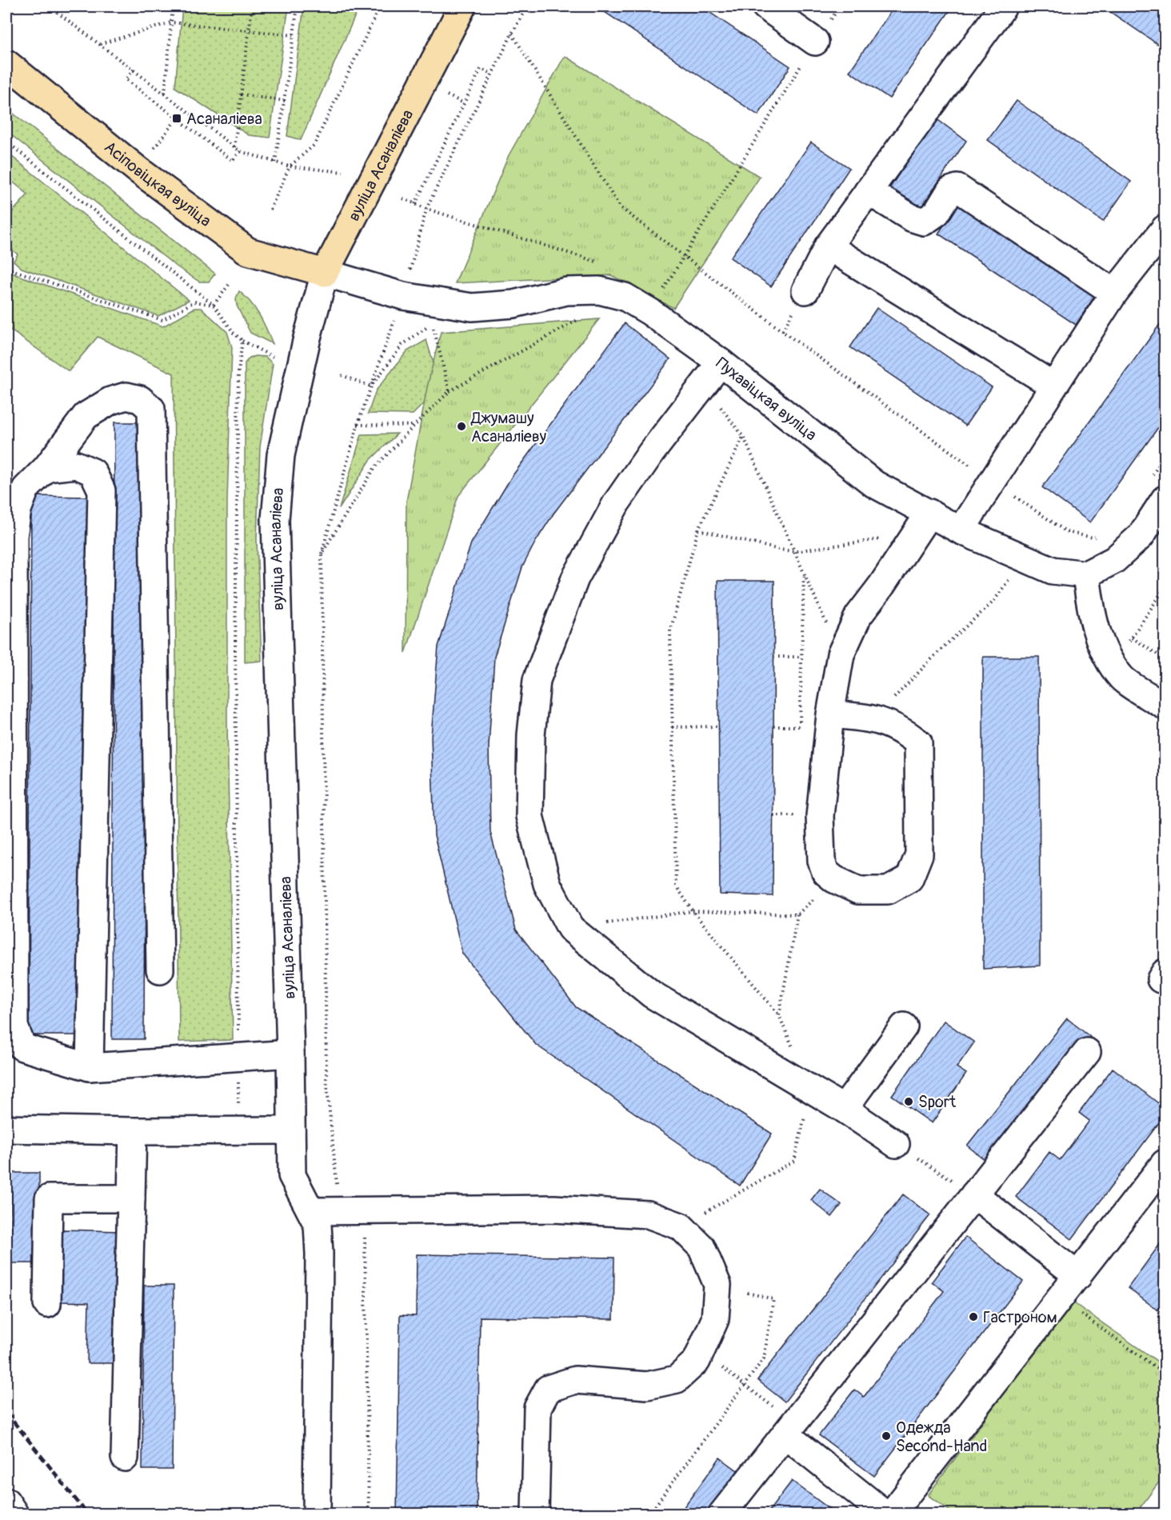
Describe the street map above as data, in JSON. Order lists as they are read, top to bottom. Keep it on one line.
{"streets":{"main road":["вуліца Асаналіева","Асіповіцкая вуліца"],"street":["Пухавіцкая вуліца"]},"crossings":[["вуліца Асаналіева","Асіповіцкая вуліца"],["вуліца Асаналіева","Пухавіцкая вуліца"],["Асіповіцкая вуліца","Пухавіцкая вуліца"]],"places":{"transit":["Асаналіева"],"other":["Джумашу Асаналіеву","Sport","Гастроном","Одежда Second-Hand"]}}
